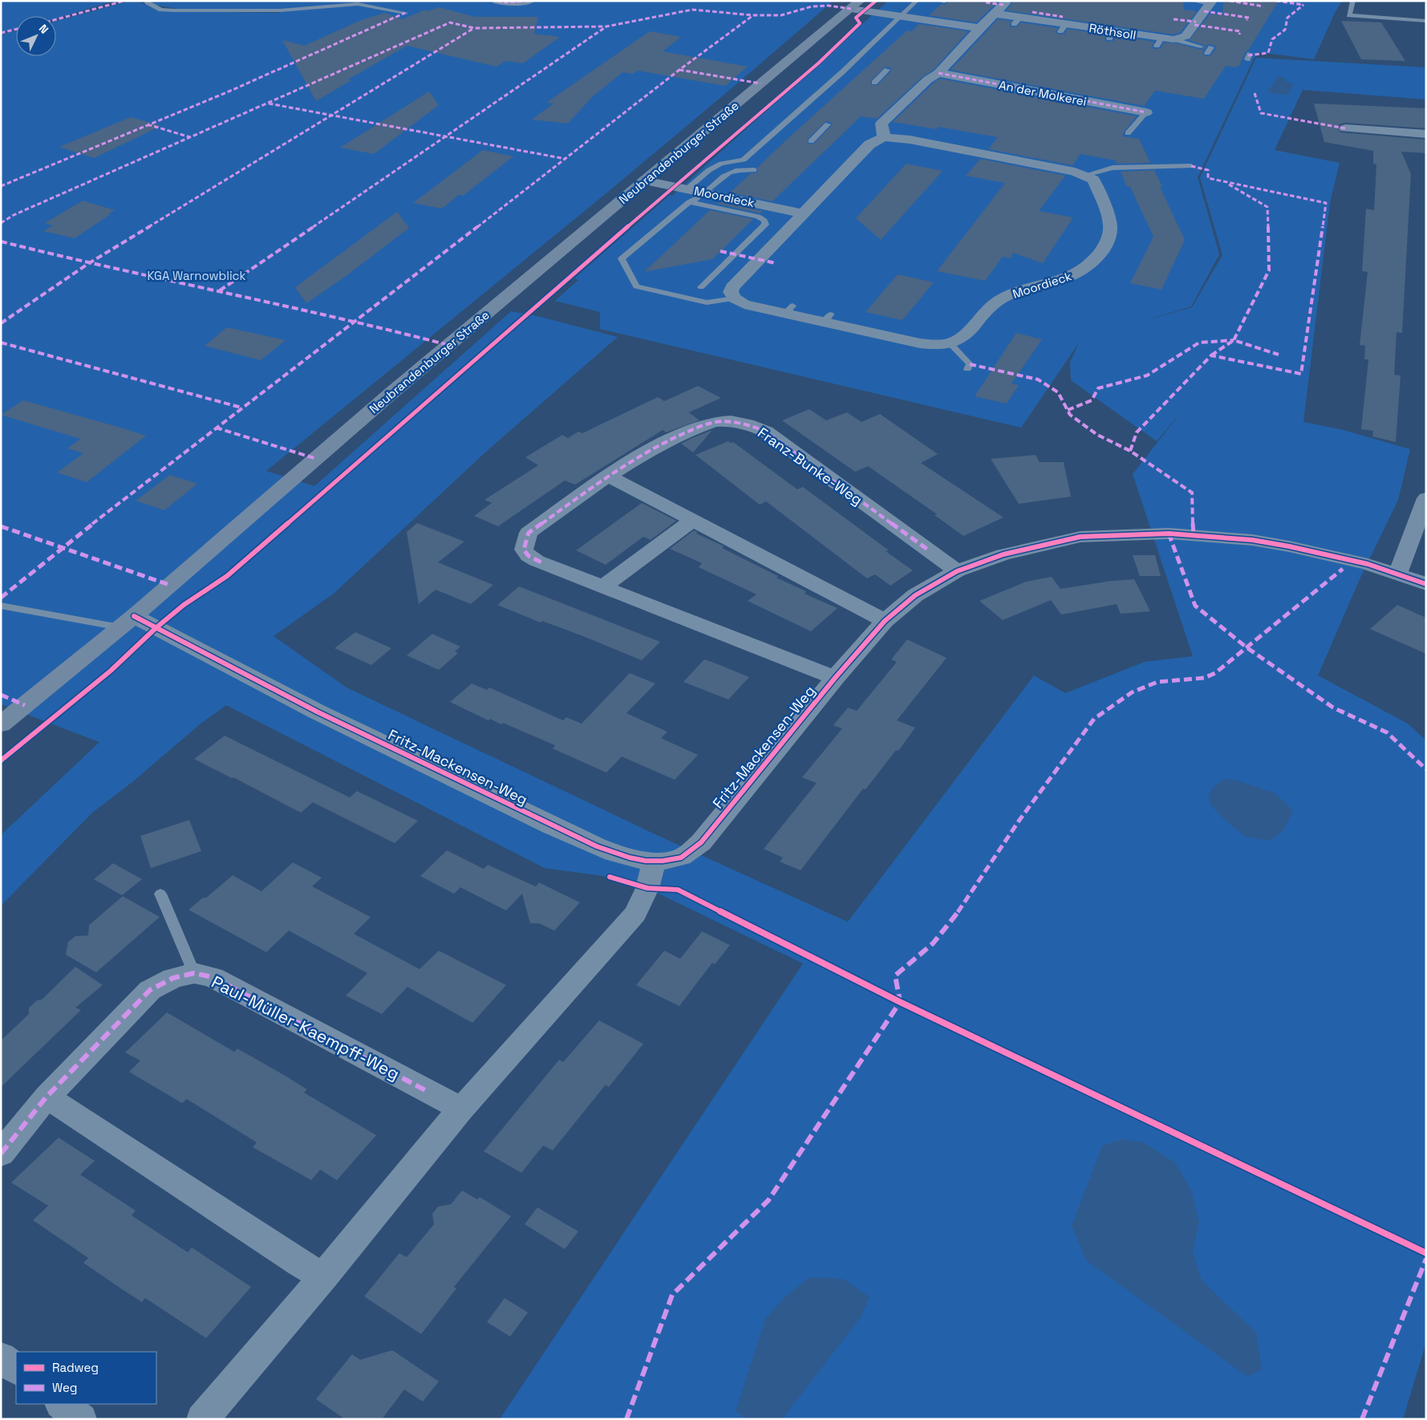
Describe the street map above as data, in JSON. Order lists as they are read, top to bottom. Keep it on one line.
{"streets":{"main road":["Neubrandenburger Straße"],"street":["Röthsoll","An der Molkerei","Moordieck","Franz-Bunke-Weg","Fritz-Mackensen-Weg","Paul-Müller-Kaempff-Weg"]},"crossings":[["Neubrandenburger Straße","Moordieck"],["Neubrandenburger Straße","Fritz-Mackensen-Weg"],["Franz-Bunke-Weg","Fritz-Mackensen-Weg"]],"parks":["KGA Warnowblick"],"legend":["Radweg","Weg"],"north":"top right"}
